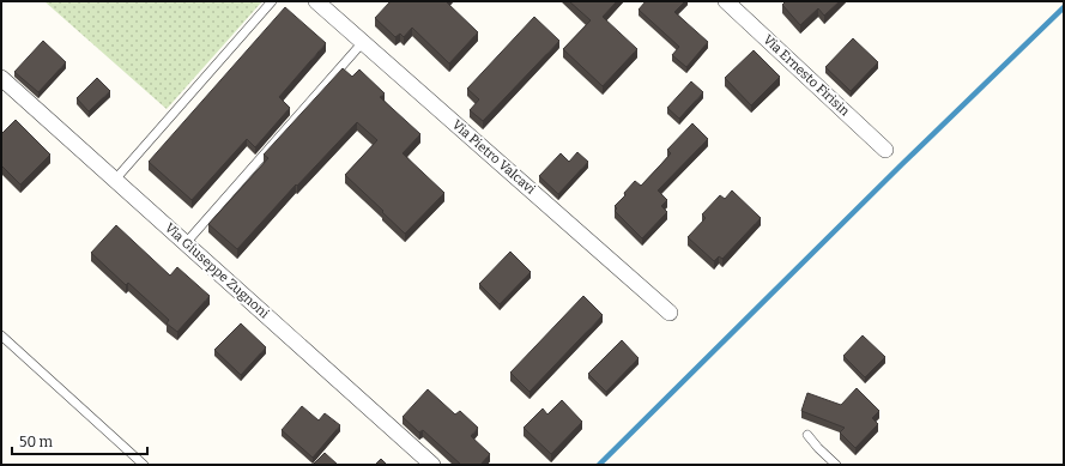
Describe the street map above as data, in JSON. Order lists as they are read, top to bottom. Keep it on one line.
{"streets":{"street":["Via Ernesto Firisin","Via Pietro Valcavi","Via Giuseppe Zugnoni"]},"scale_bar":"50 m"}
